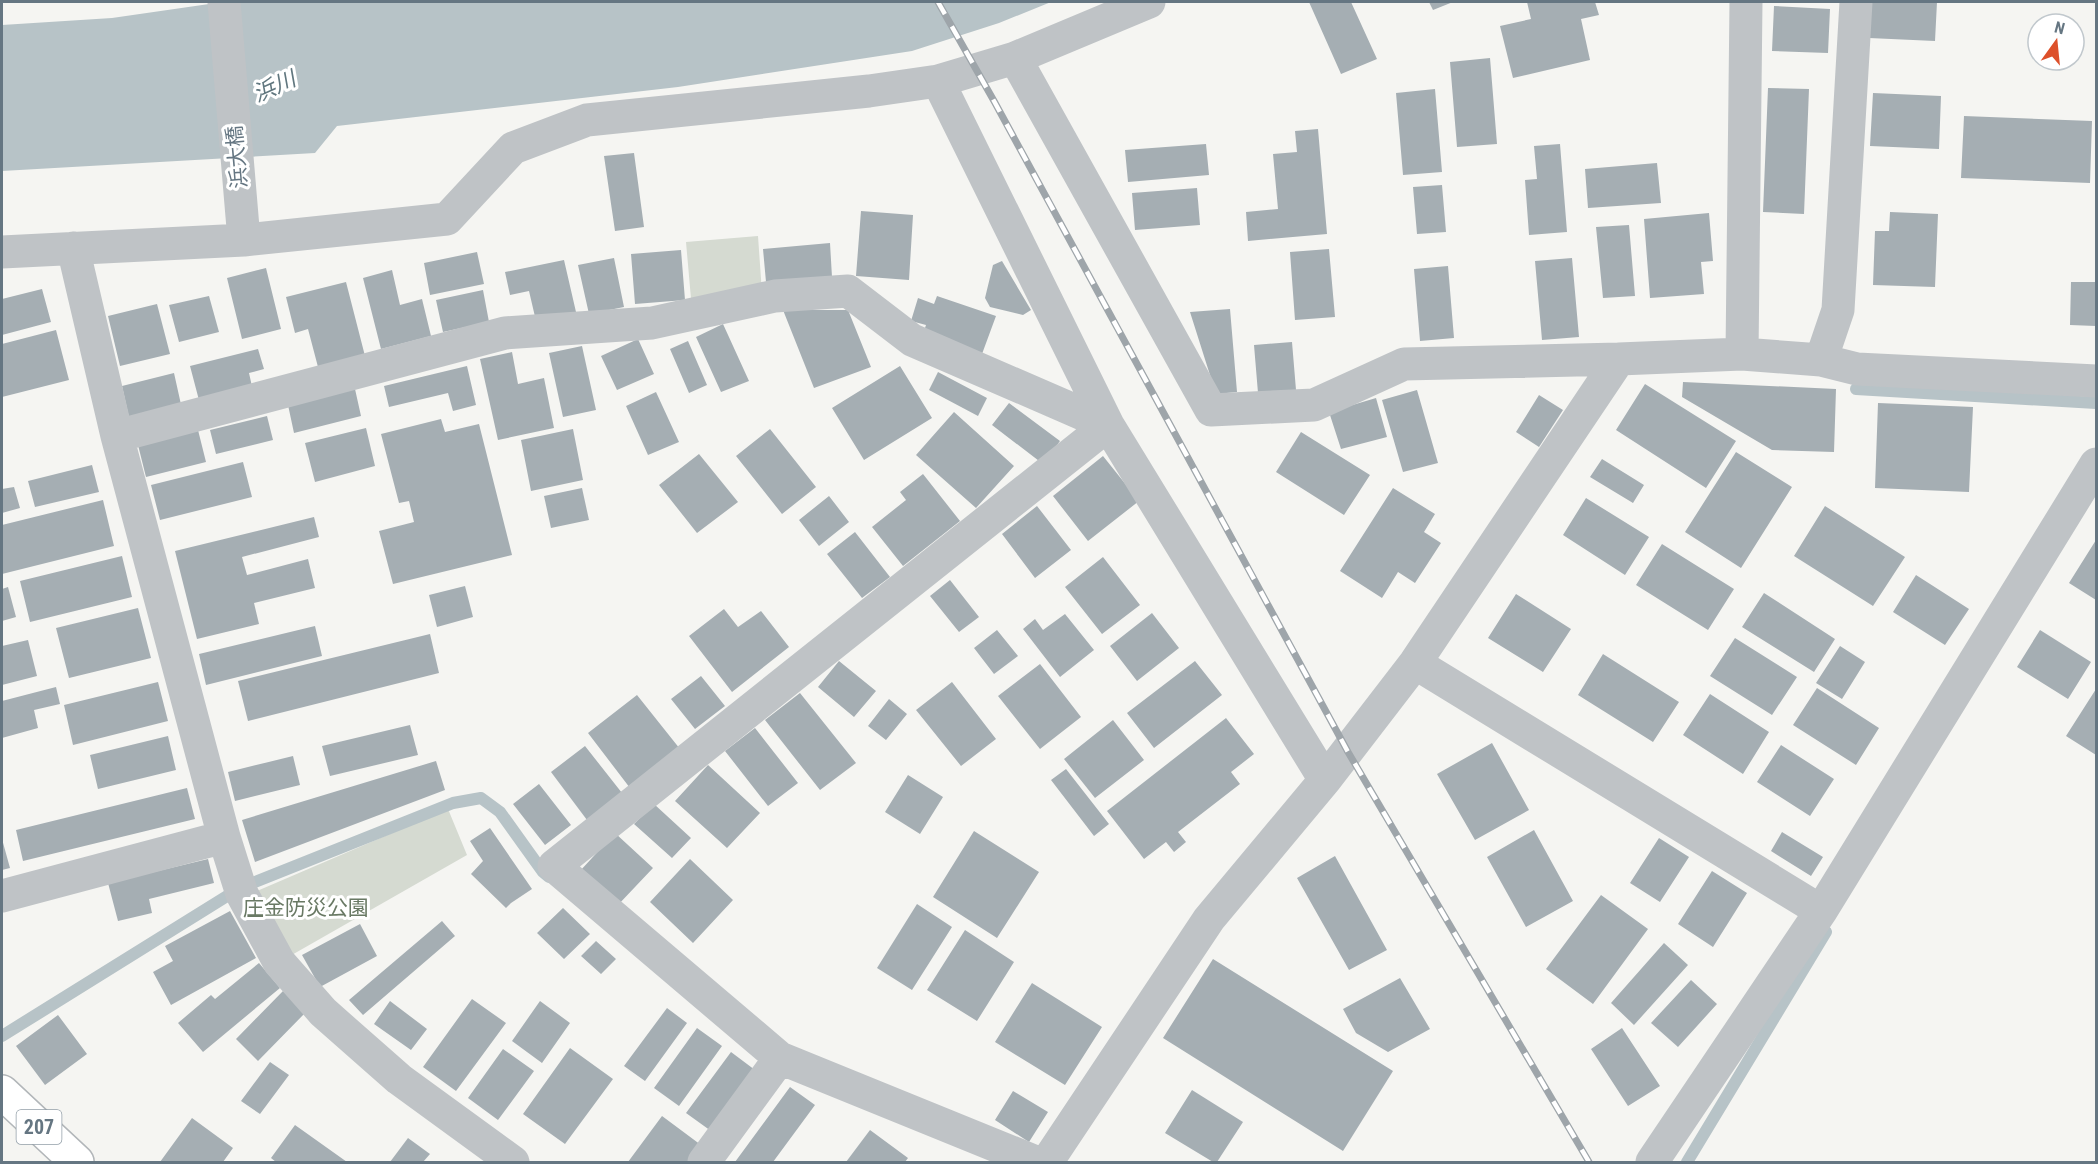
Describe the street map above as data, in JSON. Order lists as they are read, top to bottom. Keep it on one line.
{"streets":{"highway":["207"],"street":["浜大橋"]},"water":["浜川"],"parks":["庄金防災公園"],"north":"top"}
